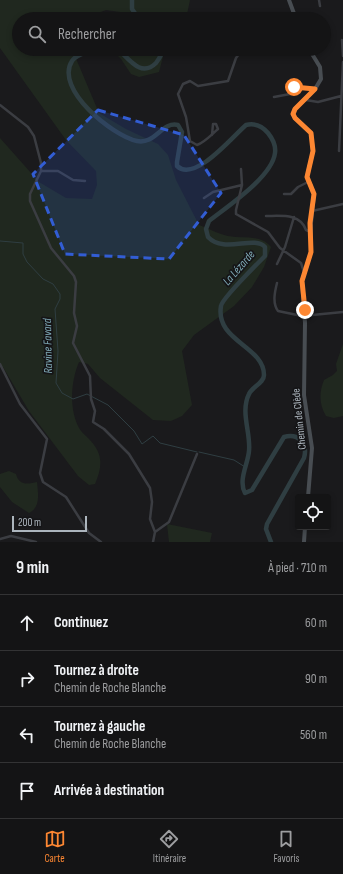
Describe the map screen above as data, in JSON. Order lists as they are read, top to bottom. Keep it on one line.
{"streets":{"main road":["Chemin de Clède"]},"water":["La Lézarde","Ravine Favard"],"scale_bar":"200 m","page":{"search":"Rechercher","scale":"200 m","heading":["9 min","À pied · 710 m"],"list":[["Continuez","60 m"],["Tournez à droite","Chemin de Roche Blanche","90 m"],["Tournez à gauche","Chemin de Roche Blanche","560 m"],"Arrivée à destination"],"nav":["Carte","Itinéraire","Favoris"]}}
